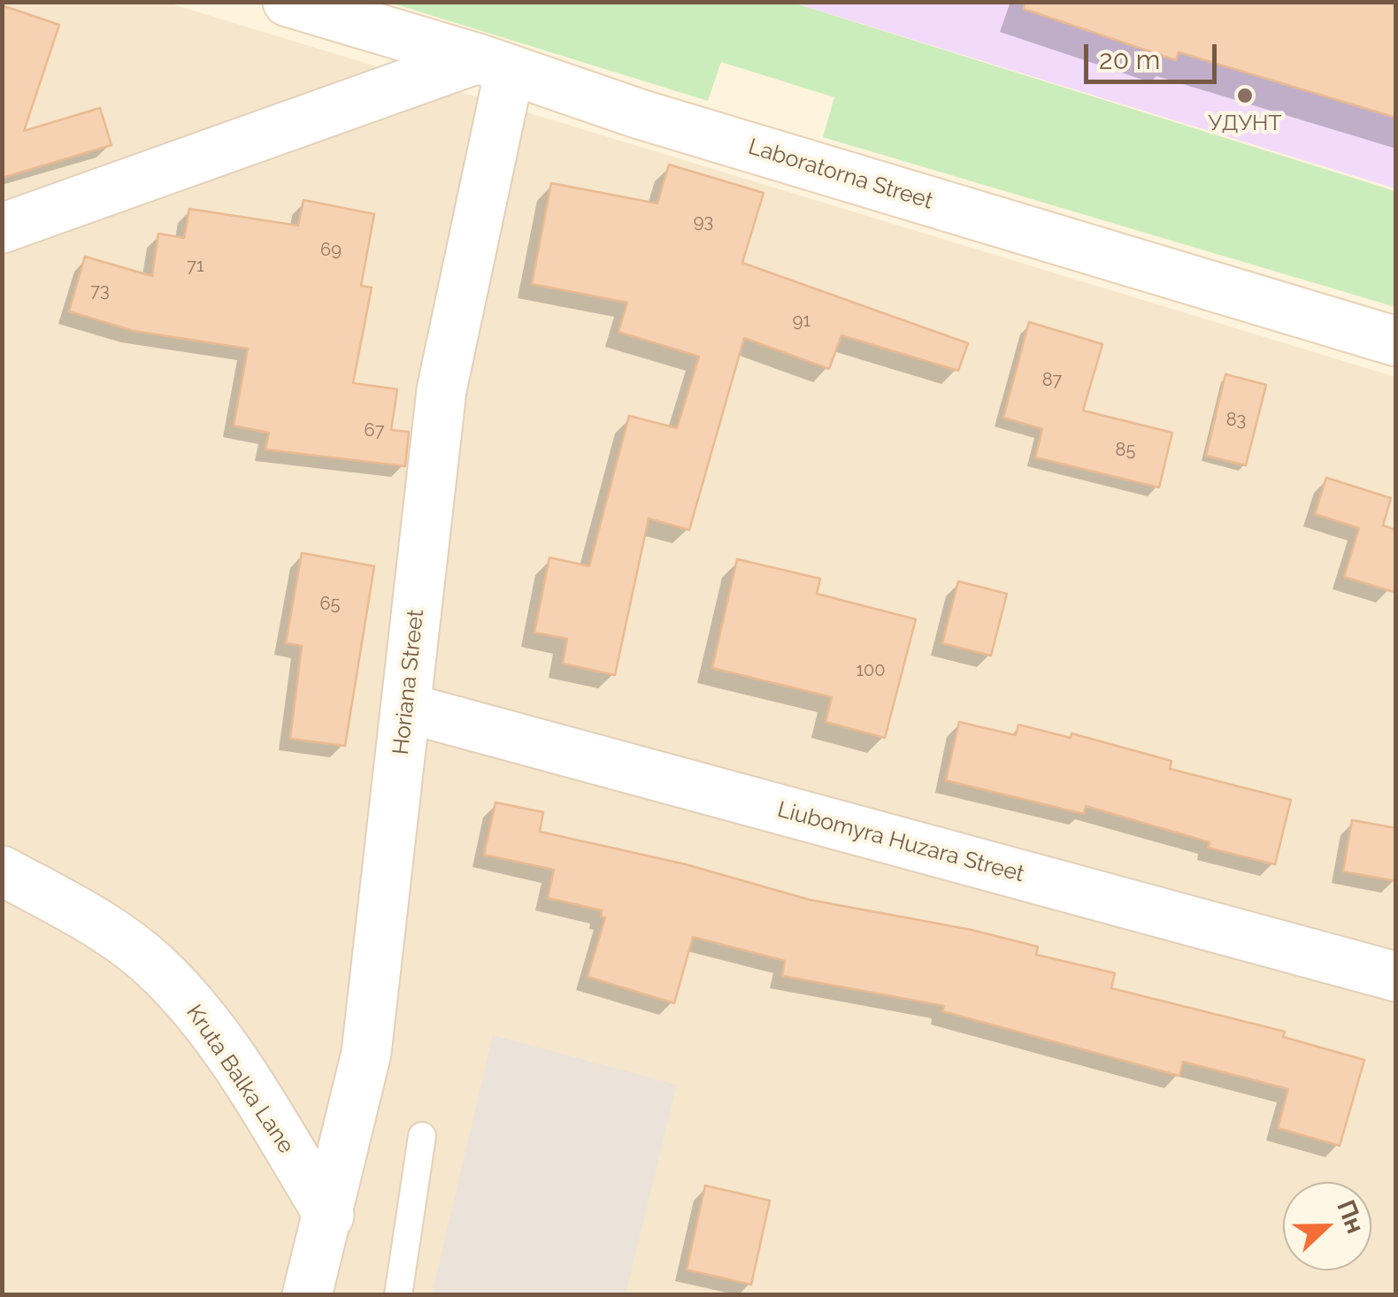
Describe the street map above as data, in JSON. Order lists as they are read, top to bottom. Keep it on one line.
{"streets":{"street":["Laboratorna Street","Horiana Street","Liubomyra Huzara Street","Kruta Balka Lane"]},"crossings":[["Laboratorna Street","Horiana Street"],["Horiana Street","Liubomyra Huzara Street"],["Horiana Street","Kruta Balka Lane"]],"places":["УДУНТ"],"house_numbers":["93","69","71","73","91","87","83","67","85","65","100"],"scale_bar":"20 m","north":"right"}
